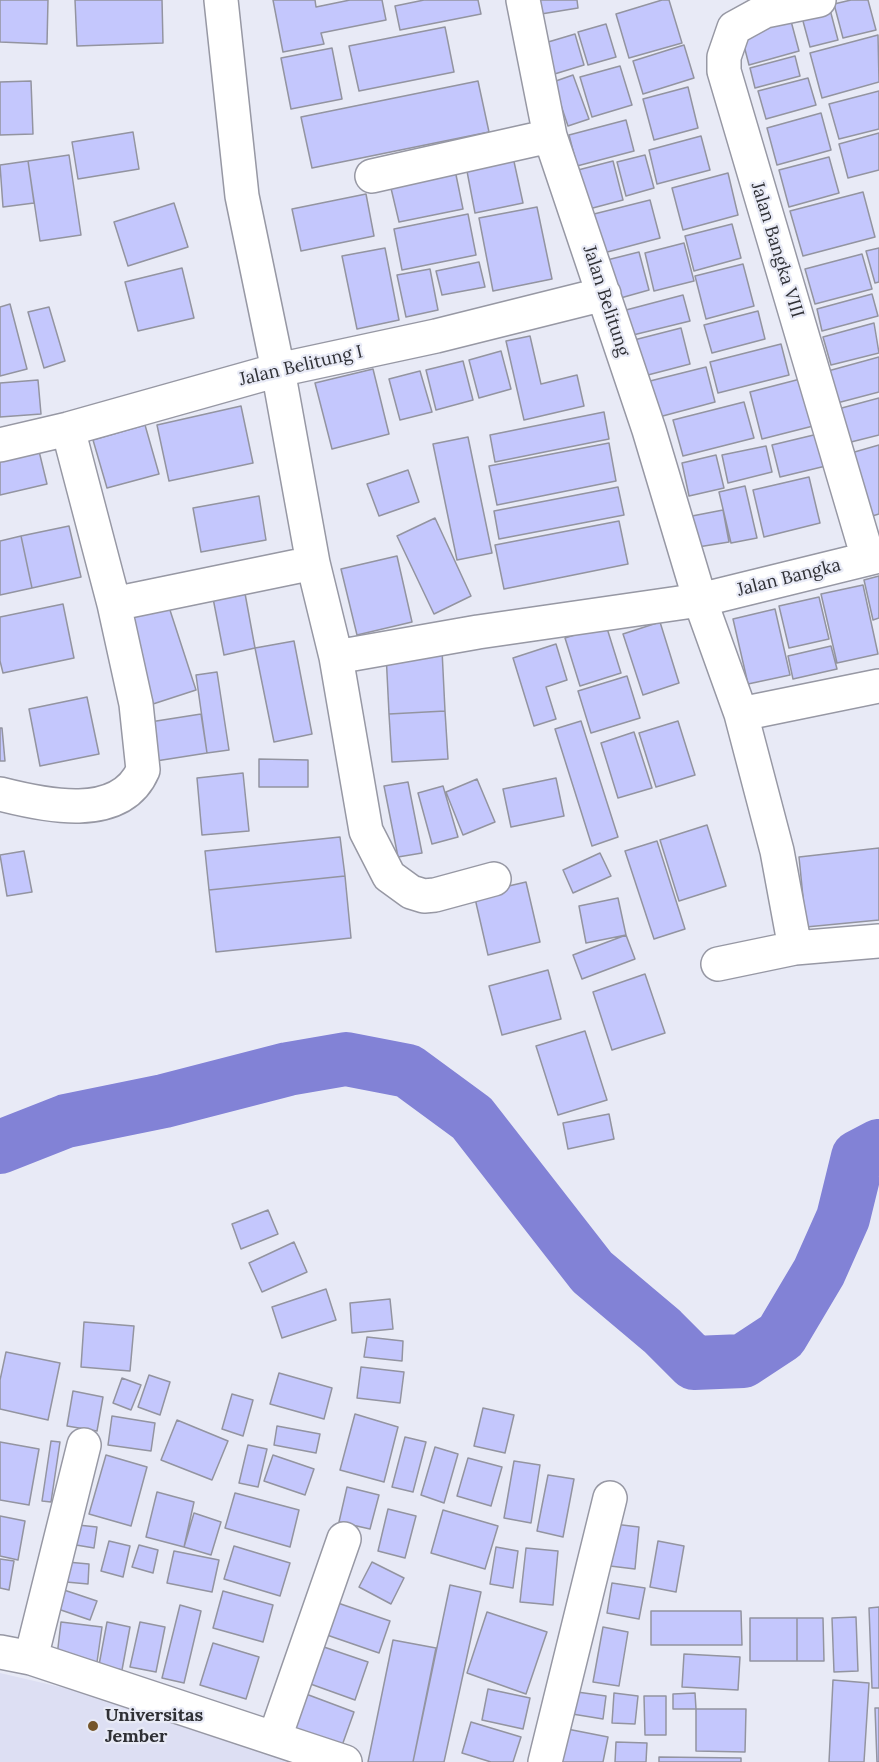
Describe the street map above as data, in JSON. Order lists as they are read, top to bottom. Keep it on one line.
{"streets":{"street":["Jalan Bangka VIII","Jalan Belitung","Jalan Belitung I","Jalan Bangka"]},"crossings":[["Jalan Bangka VIII","Jalan Bangka"],["Jalan Belitung","Jalan Belitung I"],["Jalan Belitung","Jalan Bangka"]],"places":["Universitas Jember"]}
